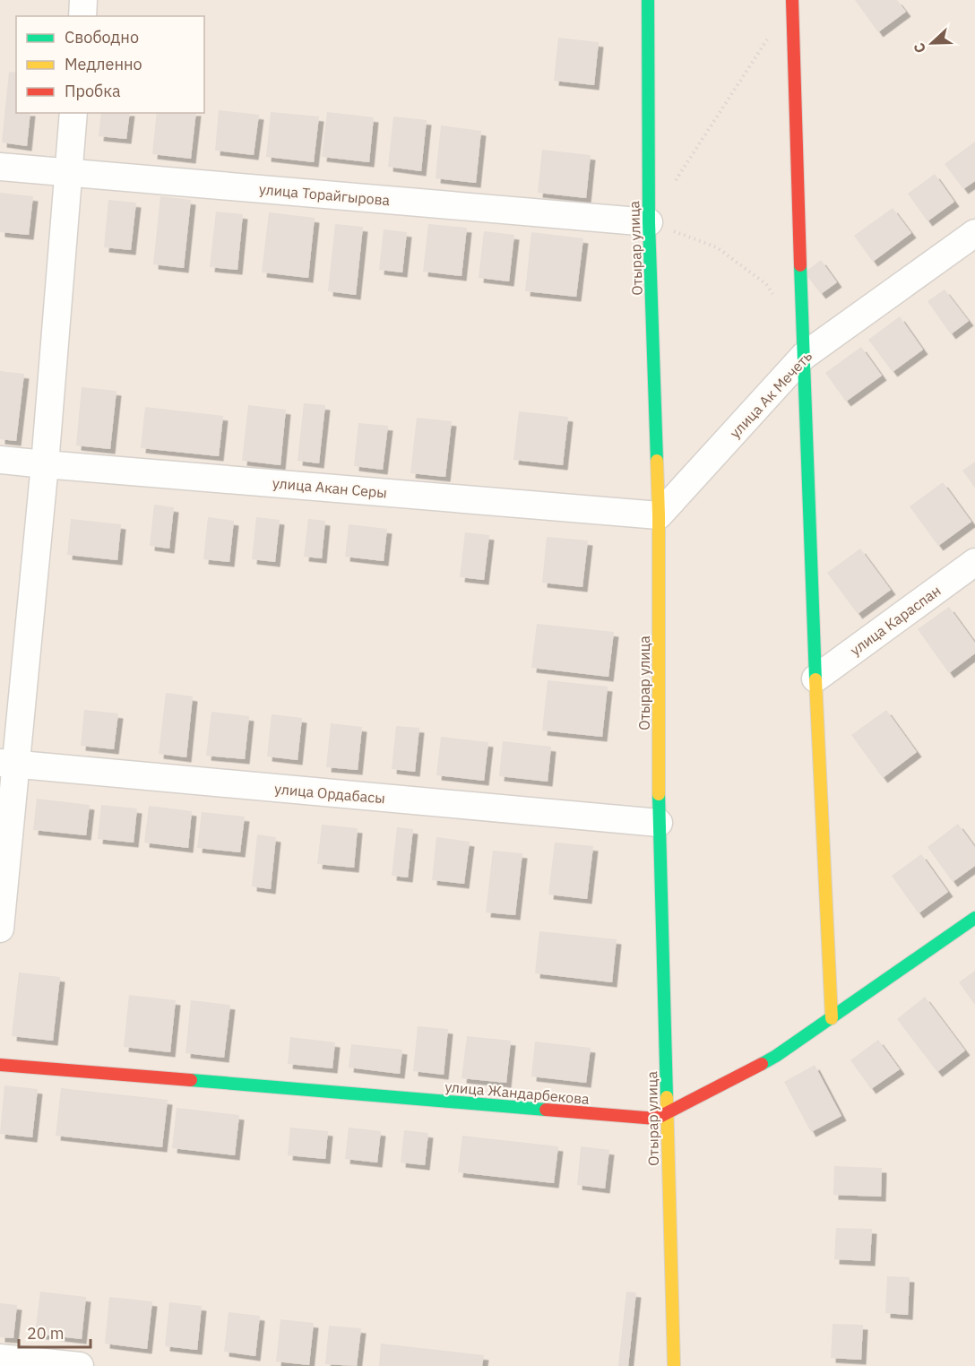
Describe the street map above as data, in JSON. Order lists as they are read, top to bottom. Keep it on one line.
{"streets":{"street":["улица Торайгырова","Отырар улица","улица Ак Мечеть","улица Акан Серы","улица Караспан","улица Ордабасы","улица Жандарбекова"]},"crossings":[["улица Торайгырова","Отырар улица"],["Отырар улица","улица Ак Мечеть"],["Отырар улица","улица Акан Серы"],["Отырар улица","улица Ордабасы"],["Отырар улица","улица Жандарбекова"],["улица Ак Мечеть","улица Акан Серы"]],"legend":["Свободно","Медленно","Пробка"],"scale_bar":"20 m","north":"left"}
